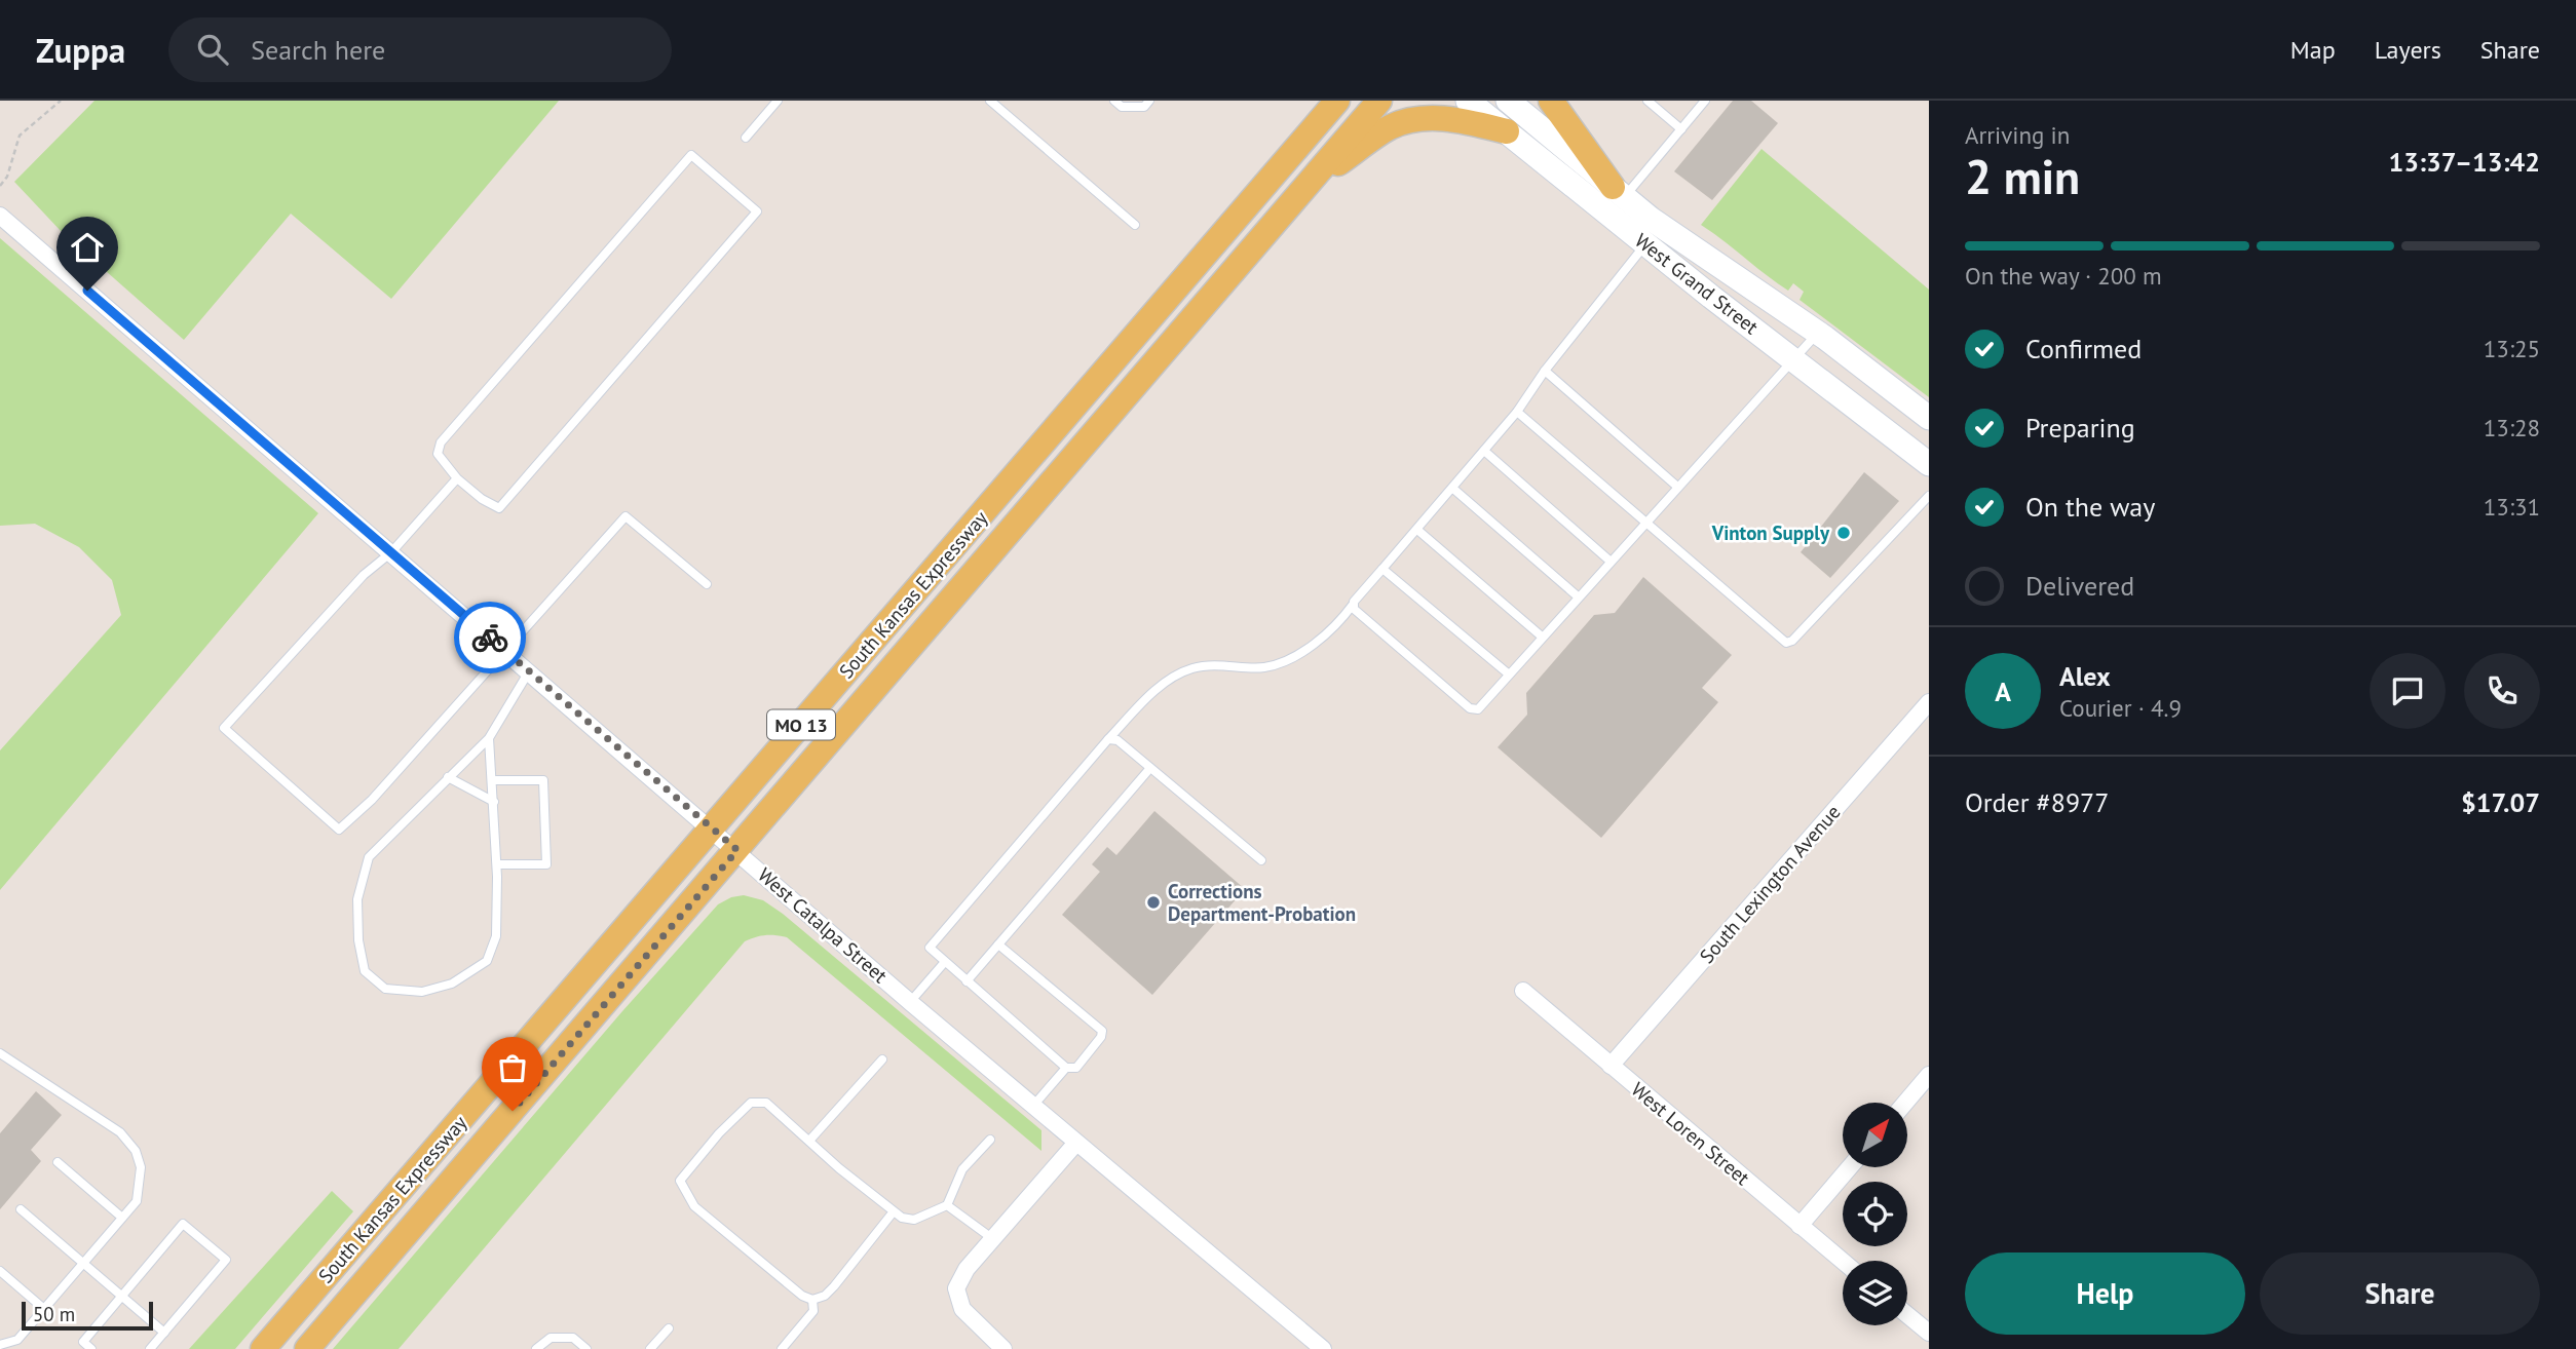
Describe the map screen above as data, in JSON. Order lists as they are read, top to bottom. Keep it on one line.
{"streets":{"main road":["West Grand Street","South Kansas Expressway","MO 13"],"street":["South Lexington Avenue","West Catalpa Street","West Loren Street"]},"crossings":[["South Kansas Expressway","West Catalpa Street"],["South Lexington Avenue","West Loren Street"]],"places":["Vinton Supply","Corrections Department-Probation"],"scale_bar":"50 m","north":"top right","page":{"header":"Zuppa","search":"Search here","nav":["Map","Layers","Share"],"heading":["2 min","Arriving in","13:37–13:42"],"panel":["Alex","Courier · 4.9","Order #8977","$17.07"],"bar":"On the way · 200 m","list":[["Confirmed","13:25"],["Preparing","13:28"],["On the way","13:31"],"Delivered"],"round":"A","buttons":["Help","Share"],"scale":"50 m"}}
